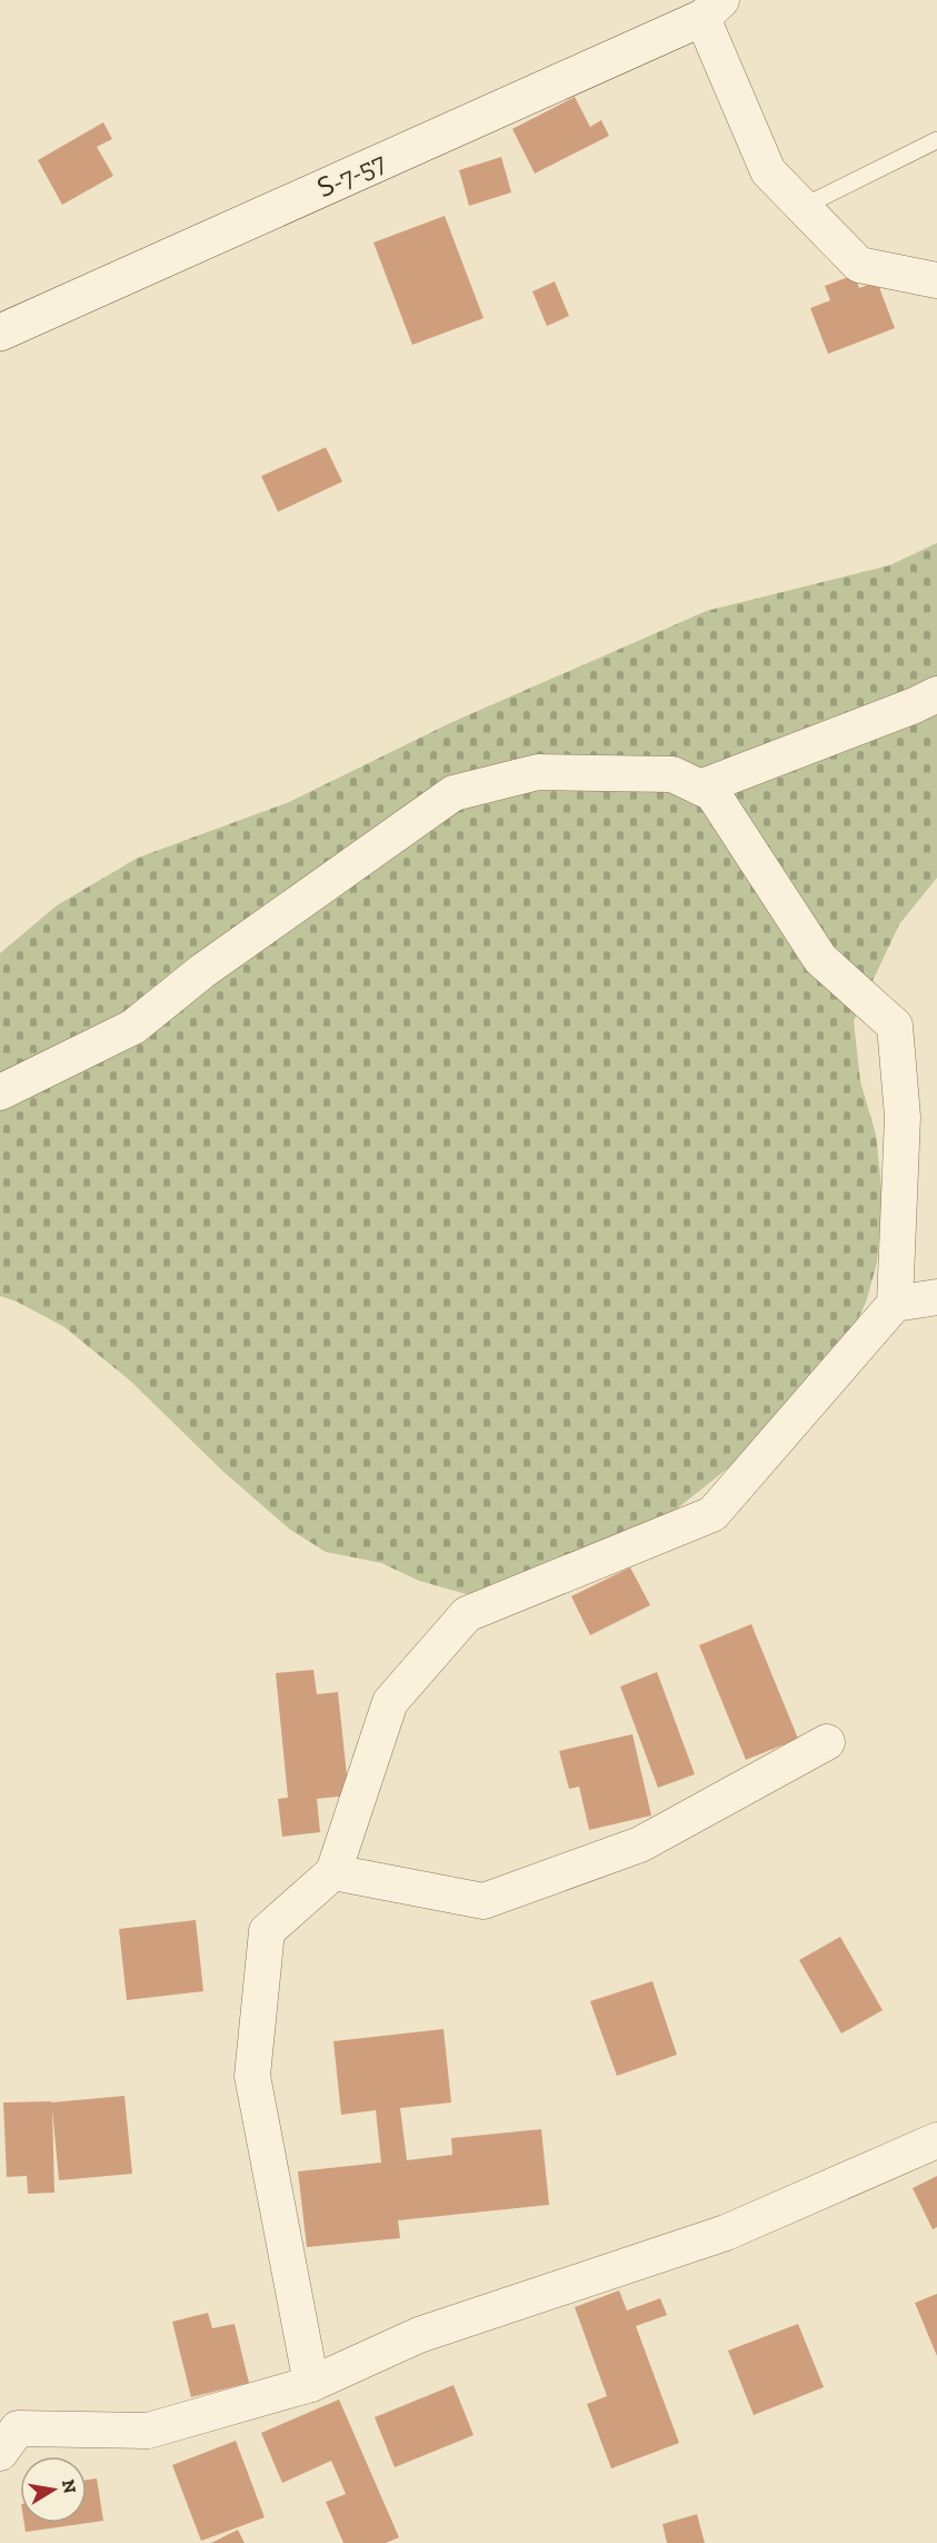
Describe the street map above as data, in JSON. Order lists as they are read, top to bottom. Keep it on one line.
{"streets":{"street":["Տ-7-57"]},"north":"right"}
